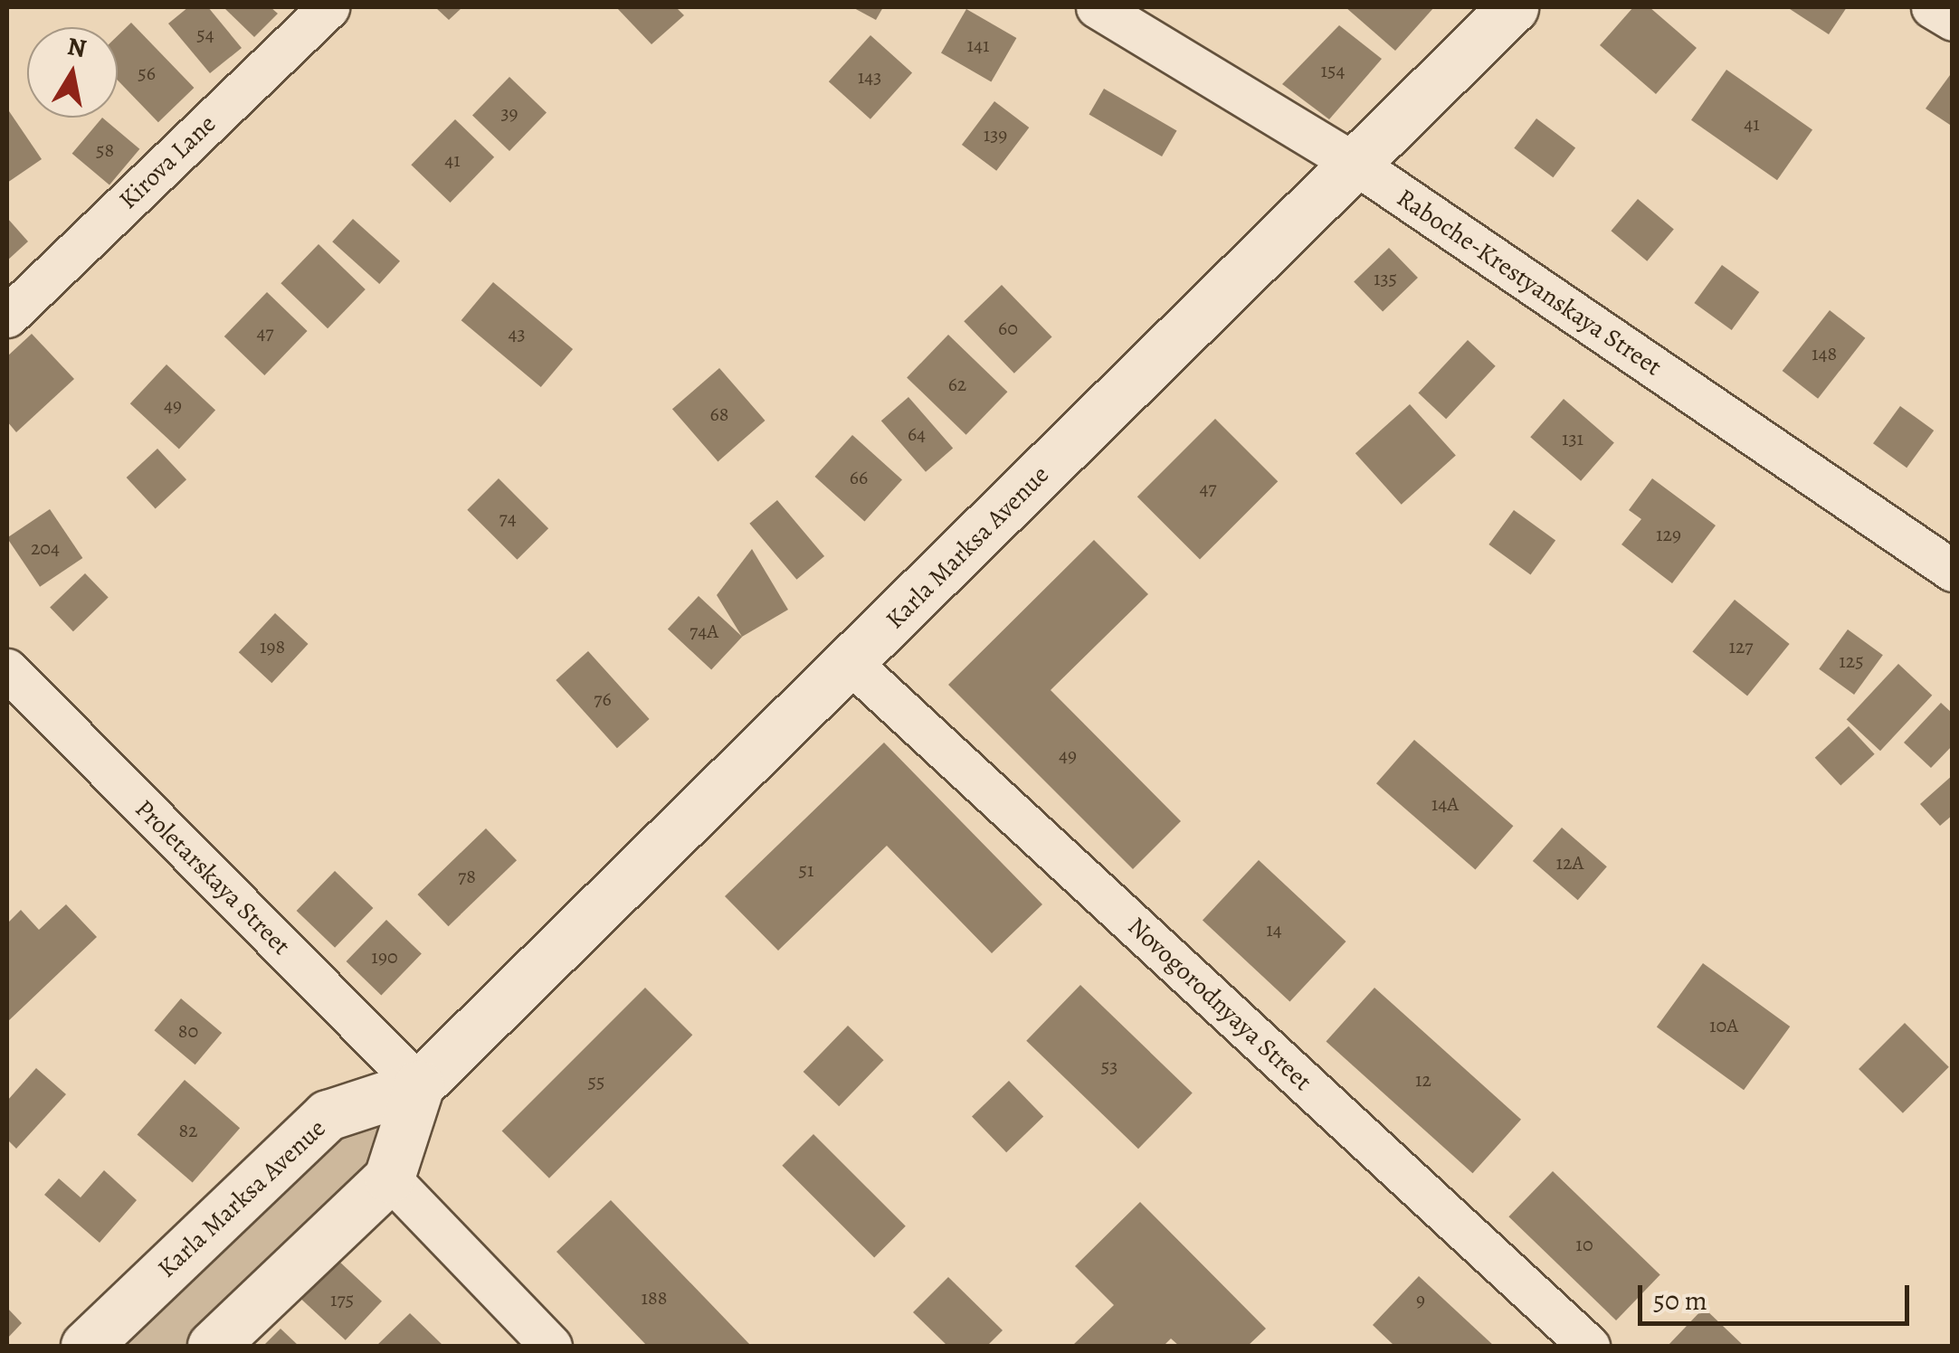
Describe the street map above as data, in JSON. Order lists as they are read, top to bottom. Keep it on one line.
{"streets":{"main road":["Karla Marksa Avenue"],"street":["Kirova Lane","Raboche-Krestyanskaya Street","Proletarskaya Street","Novogorodnyaya Street"]},"crossings":[["Raboche-Krestyanskaya Street","Karla Marksa Avenue"],["Karla Marksa Avenue","Proletarskaya Street"],["Karla Marksa Avenue","Novogorodnyaya Street"]],"house_numbers":["54","141","154","56","143","39","41","139","58","41","135","60","47","43","148","62","49","68","64","131","66","47","74","129","204","74А","198","127","125","76","49","14А","12А","51","78","14","190","10А","80","53","12","55","82","10","188","175","9"],"scale_bar":"50 m","north":"top"}
